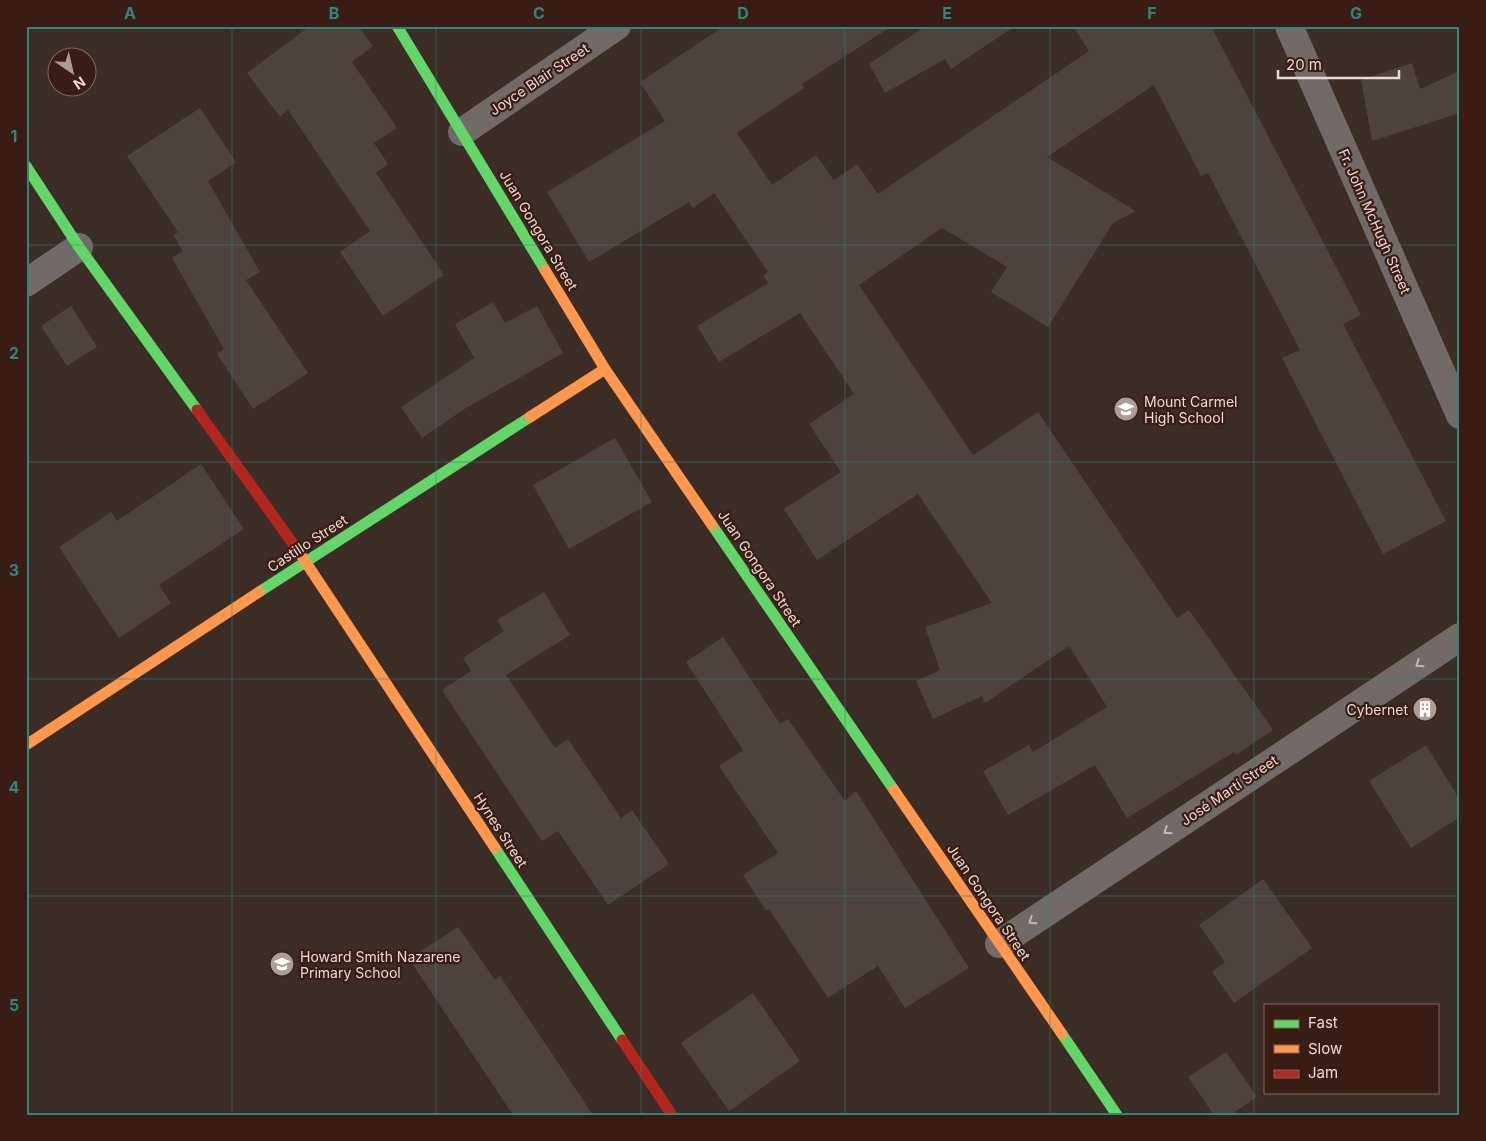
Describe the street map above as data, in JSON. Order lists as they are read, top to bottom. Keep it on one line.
{"streets":{"street":["Joyce Blair Street","Fr. John McHugh Street","Juan Gongora Street","Castillo Street","José Martí Street","Hynes Street"]},"crossings":[["Joyce Blair Street","Juan Gongora Street"],["Juan Gongora Street","Castillo Street"],["Juan Gongora Street","José Martí Street"],["Castillo Street","Hynes Street"]],"one_way":["José Martí Street"],"places":{"school or university":["Mount Carmel High School","Howard Smith Nazarene Primary School"],"building":["Cybernet"]},"legend":["Fast","Slow","Jam"],"scale_bar":"20 m","north":"bottom right","grid":{"columns":["A","B","C","D","E","F","G"],"rows":["1","2","3","4","5"]}}
